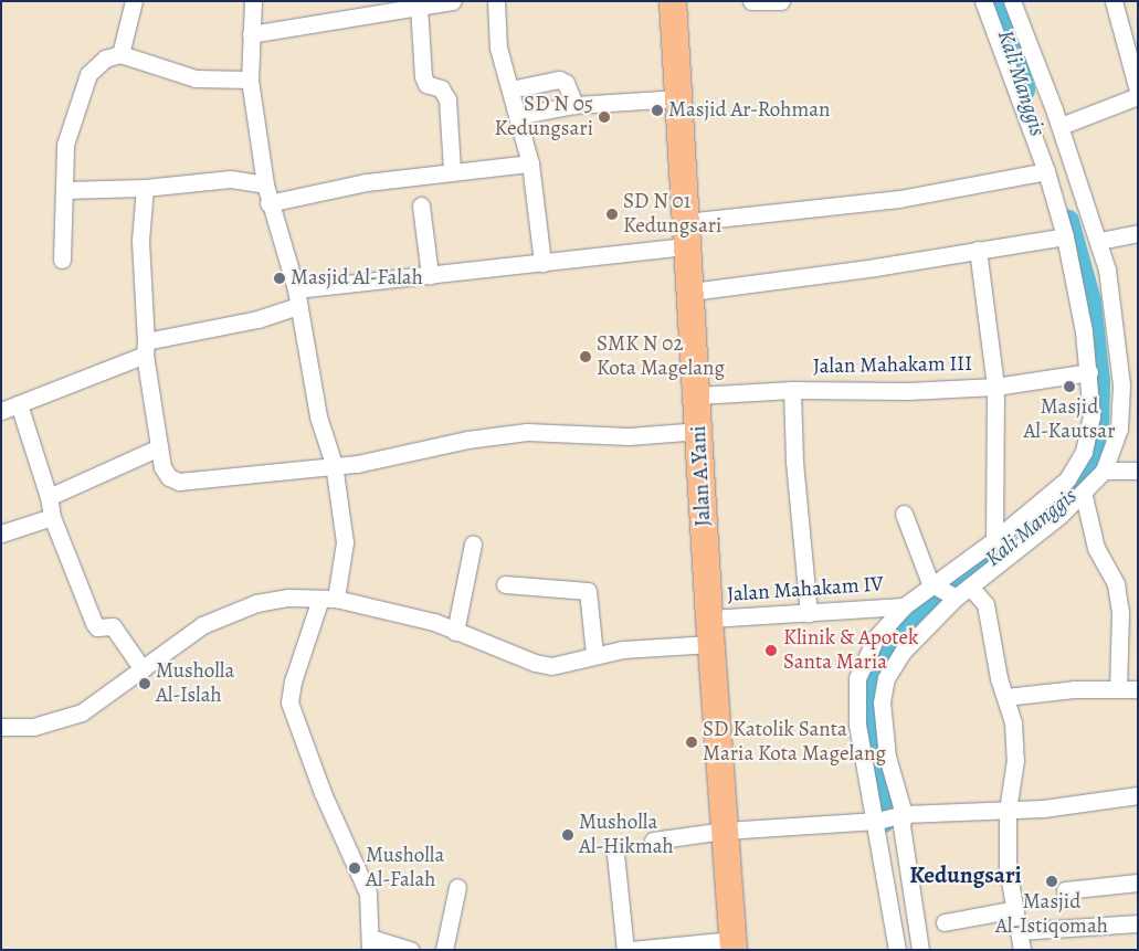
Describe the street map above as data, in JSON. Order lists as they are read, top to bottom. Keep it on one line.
{"streets":{"highway":["Jalan A.Yani"],"street":["Jalan Mahakam III","Jalan Mahakam IV"]},"crossings":[["Jalan Mahakam III","Jalan A.Yani"],["Jalan A.Yani","Jalan Mahakam IV"]],"districts":["Kedungsari"],"water":["Kali Manggis"],"places":["Masjid Ar-Rohman","SD N 05 Kedungsari","SD N 01 Kedungsari","Masjid Al-Falah","SMK N 02 Kota Magelang","Masjid Al-Kautsar","Klinik & Apotek Santa Maria","Musholla Al-Islah","SD Katolik Santa Maria Kota Magelang","Musholla Al-Hikmah","Musholla Al-Falah","Masjid Al-Istiqomah"]}
